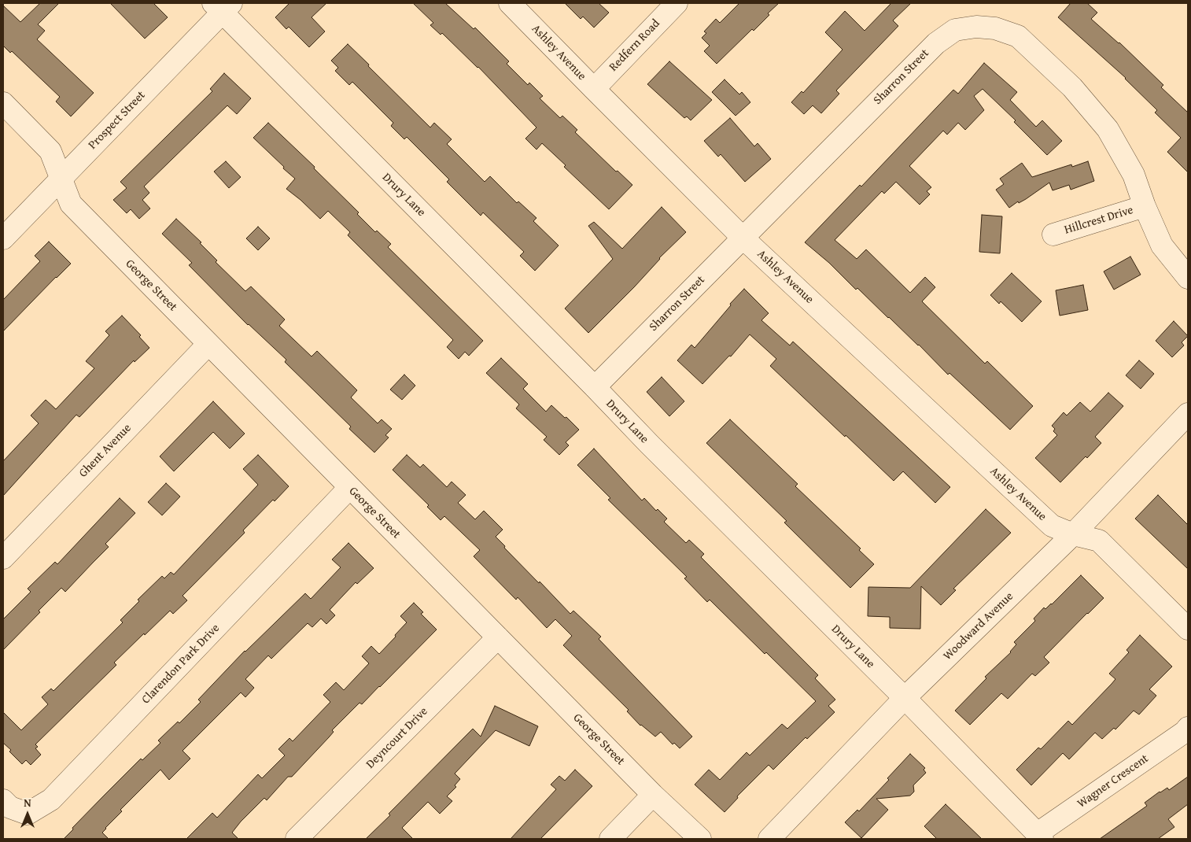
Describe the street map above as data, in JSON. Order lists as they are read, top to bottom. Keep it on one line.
{"streets":{"street":["Redfern Road","Ashley Avenue","Sharron Street","Prospect Street","Drury Lane","Hillcrest Drive","George Street","Ghent Avenue","Woodward Avenue","Clarendon Park Drive","Deyncourt Drive","Wagner Crescent"]},"crossings":[["Redfern Road","Ashley Avenue"],["Ashley Avenue","Sharron Street"],["Ashley Avenue","Woodward Avenue"],["Sharron Street","Drury Lane"],["Sharron Street","Hillcrest Drive"],["Prospect Street","Drury Lane"],["Prospect Street","George Street"],["Drury Lane","Woodward Avenue"],["Drury Lane","Wagner Crescent"],["George Street","Ghent Avenue"],["George Street","Clarendon Park Drive"],["George Street","Deyncourt Drive"]],"north":"top"}
